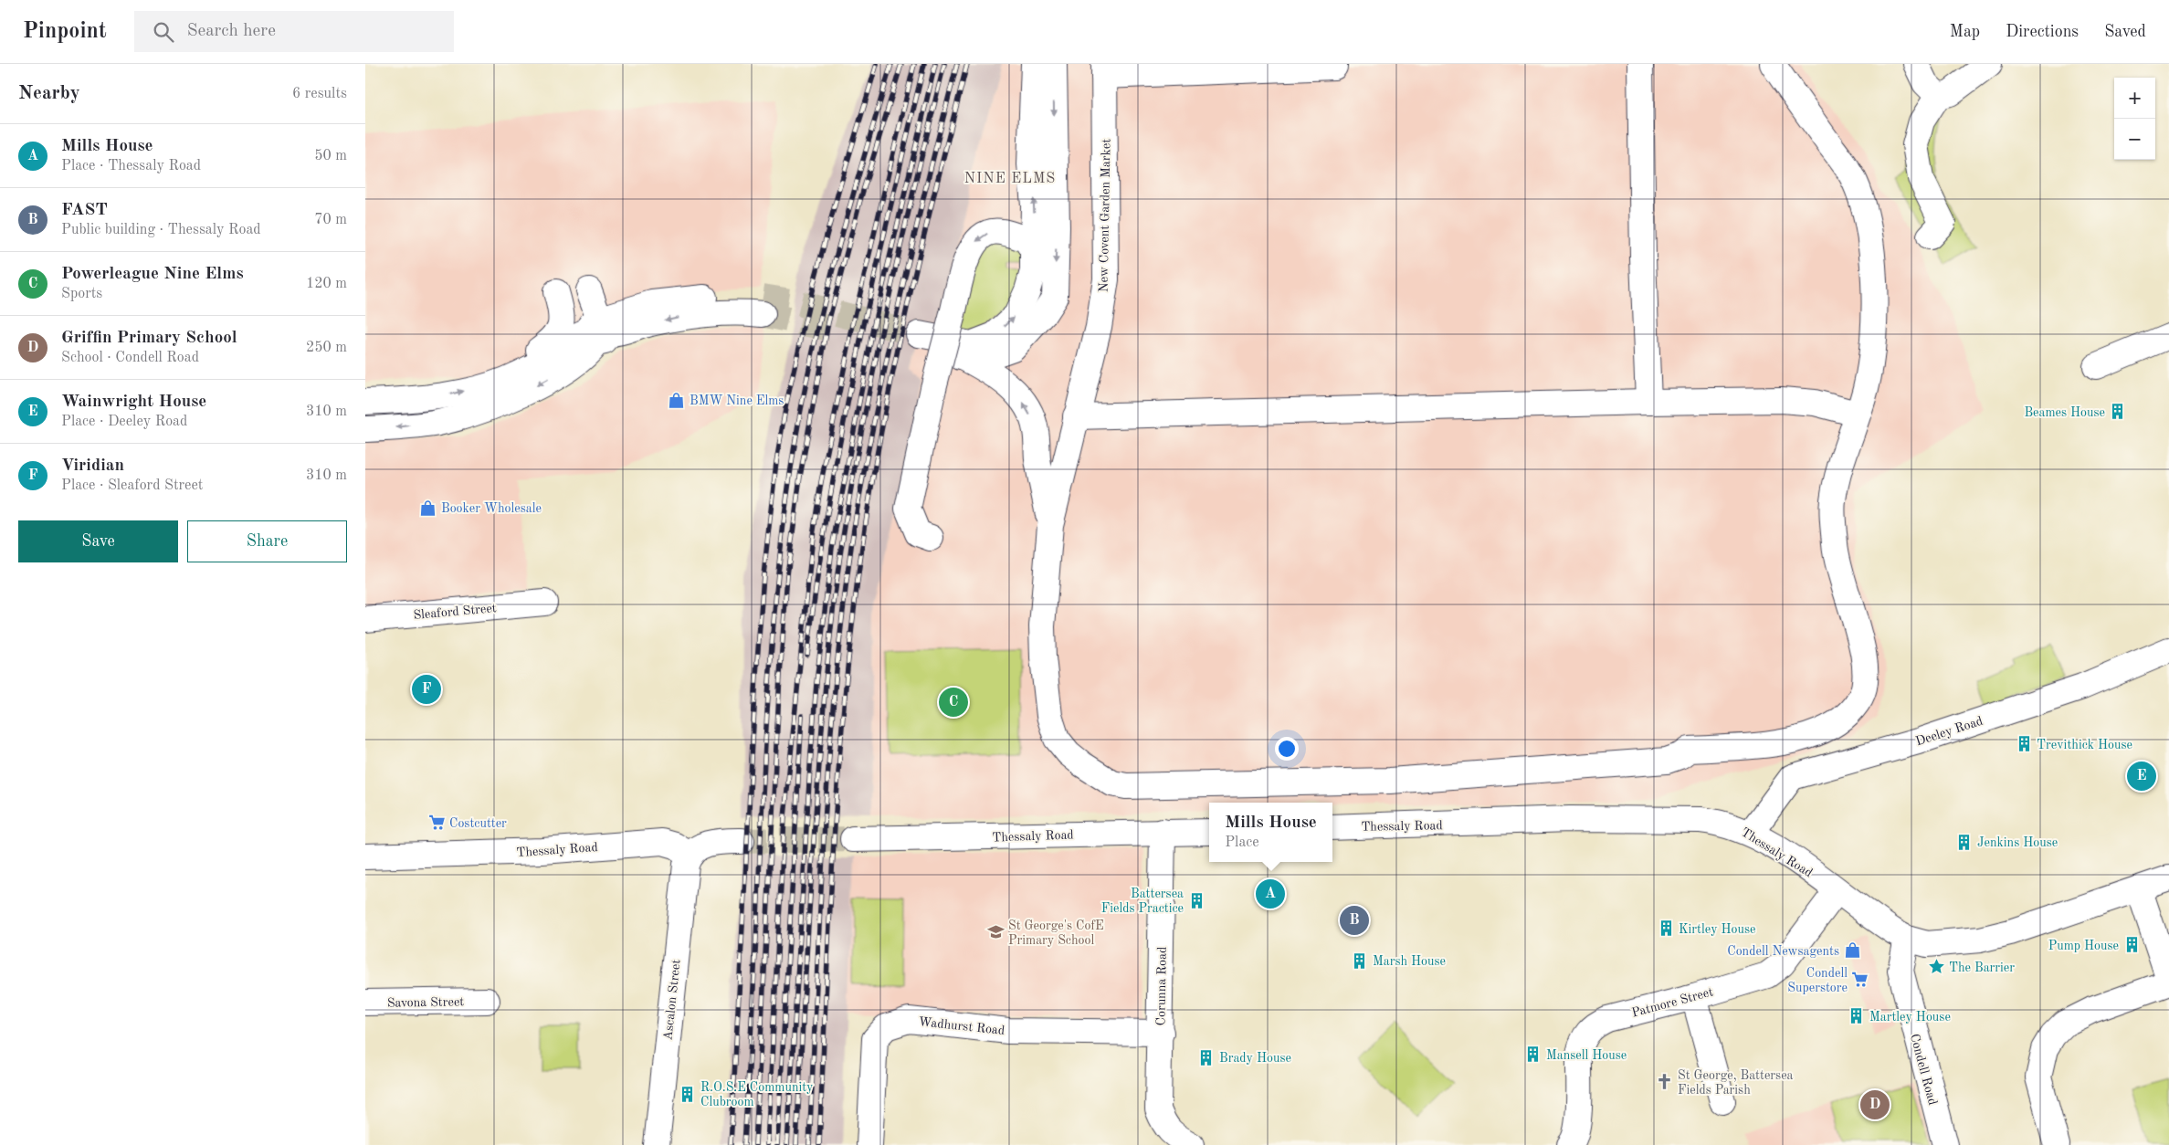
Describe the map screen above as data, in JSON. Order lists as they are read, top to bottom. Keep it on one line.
{"streets":{"street":["New Covent Garden Market","Sleaford Street","Deeley Road","Thessaly Road","Corunna Road","Ascalon Street","Savona Street","Patmore Street","Wadhurst Road","Condell Road"]},"crossings":[["Deeley Road","Thessaly Road"],["Thessaly Road","Corunna Road"],["Thessaly Road","Ascalon Street"],["Thessaly Road","Patmore Street"],["Thessaly Road","Condell Road"],["Corunna Road","Wadhurst Road"]],"districts":["NINE ELMS"],"places":{"shop":["BMW Nine Elms","Booker Wholesale","Condell Newsagents"],"building":["Beames House","Trevithick House","Jenkins House","Battersea Fields Practice","Kirtley House","Pump House","Marsh House","Martley House","Mansell House","Brady House","R.O.S.E Community Clubroom"],"supermarket":["Costcutter","Condell Superstore"],"school or university":["St George's CofE Primary School"],"place":["The Barrier"],"church":["St George, Battersea Fields Parish"]},"page":{"header":"Pinpoint","search":"Search here","nav":["Map","Directions","Saved"],"heading":["Nearby","6 results"],"map_buttons":["+","−"],"list":[{"mark":"A","name":"Mills House","note":"Place · Thessaly Road","value":"50 m"},{"mark":"B","name":"FAST","note":"Public building · Thessaly Road","value":"70 m"},{"mark":"C","name":"Powerleague Nine Elms","note":"Sports","value":"120 m"},{"mark":"D","name":"Griffin Primary School","note":"School · Condell Road","value":"250 m"},{"mark":"E","name":"Wainwright House","note":"Place · Deeley Road","value":"310 m"},{"mark":"F","name":"Viridian","note":"Place · Sleaford Street","value":"310 m"}],"buttons":["Save","Share"],"pins":["F","C","E","A","B","D"],"popup":["Mills House","Place"]}}
